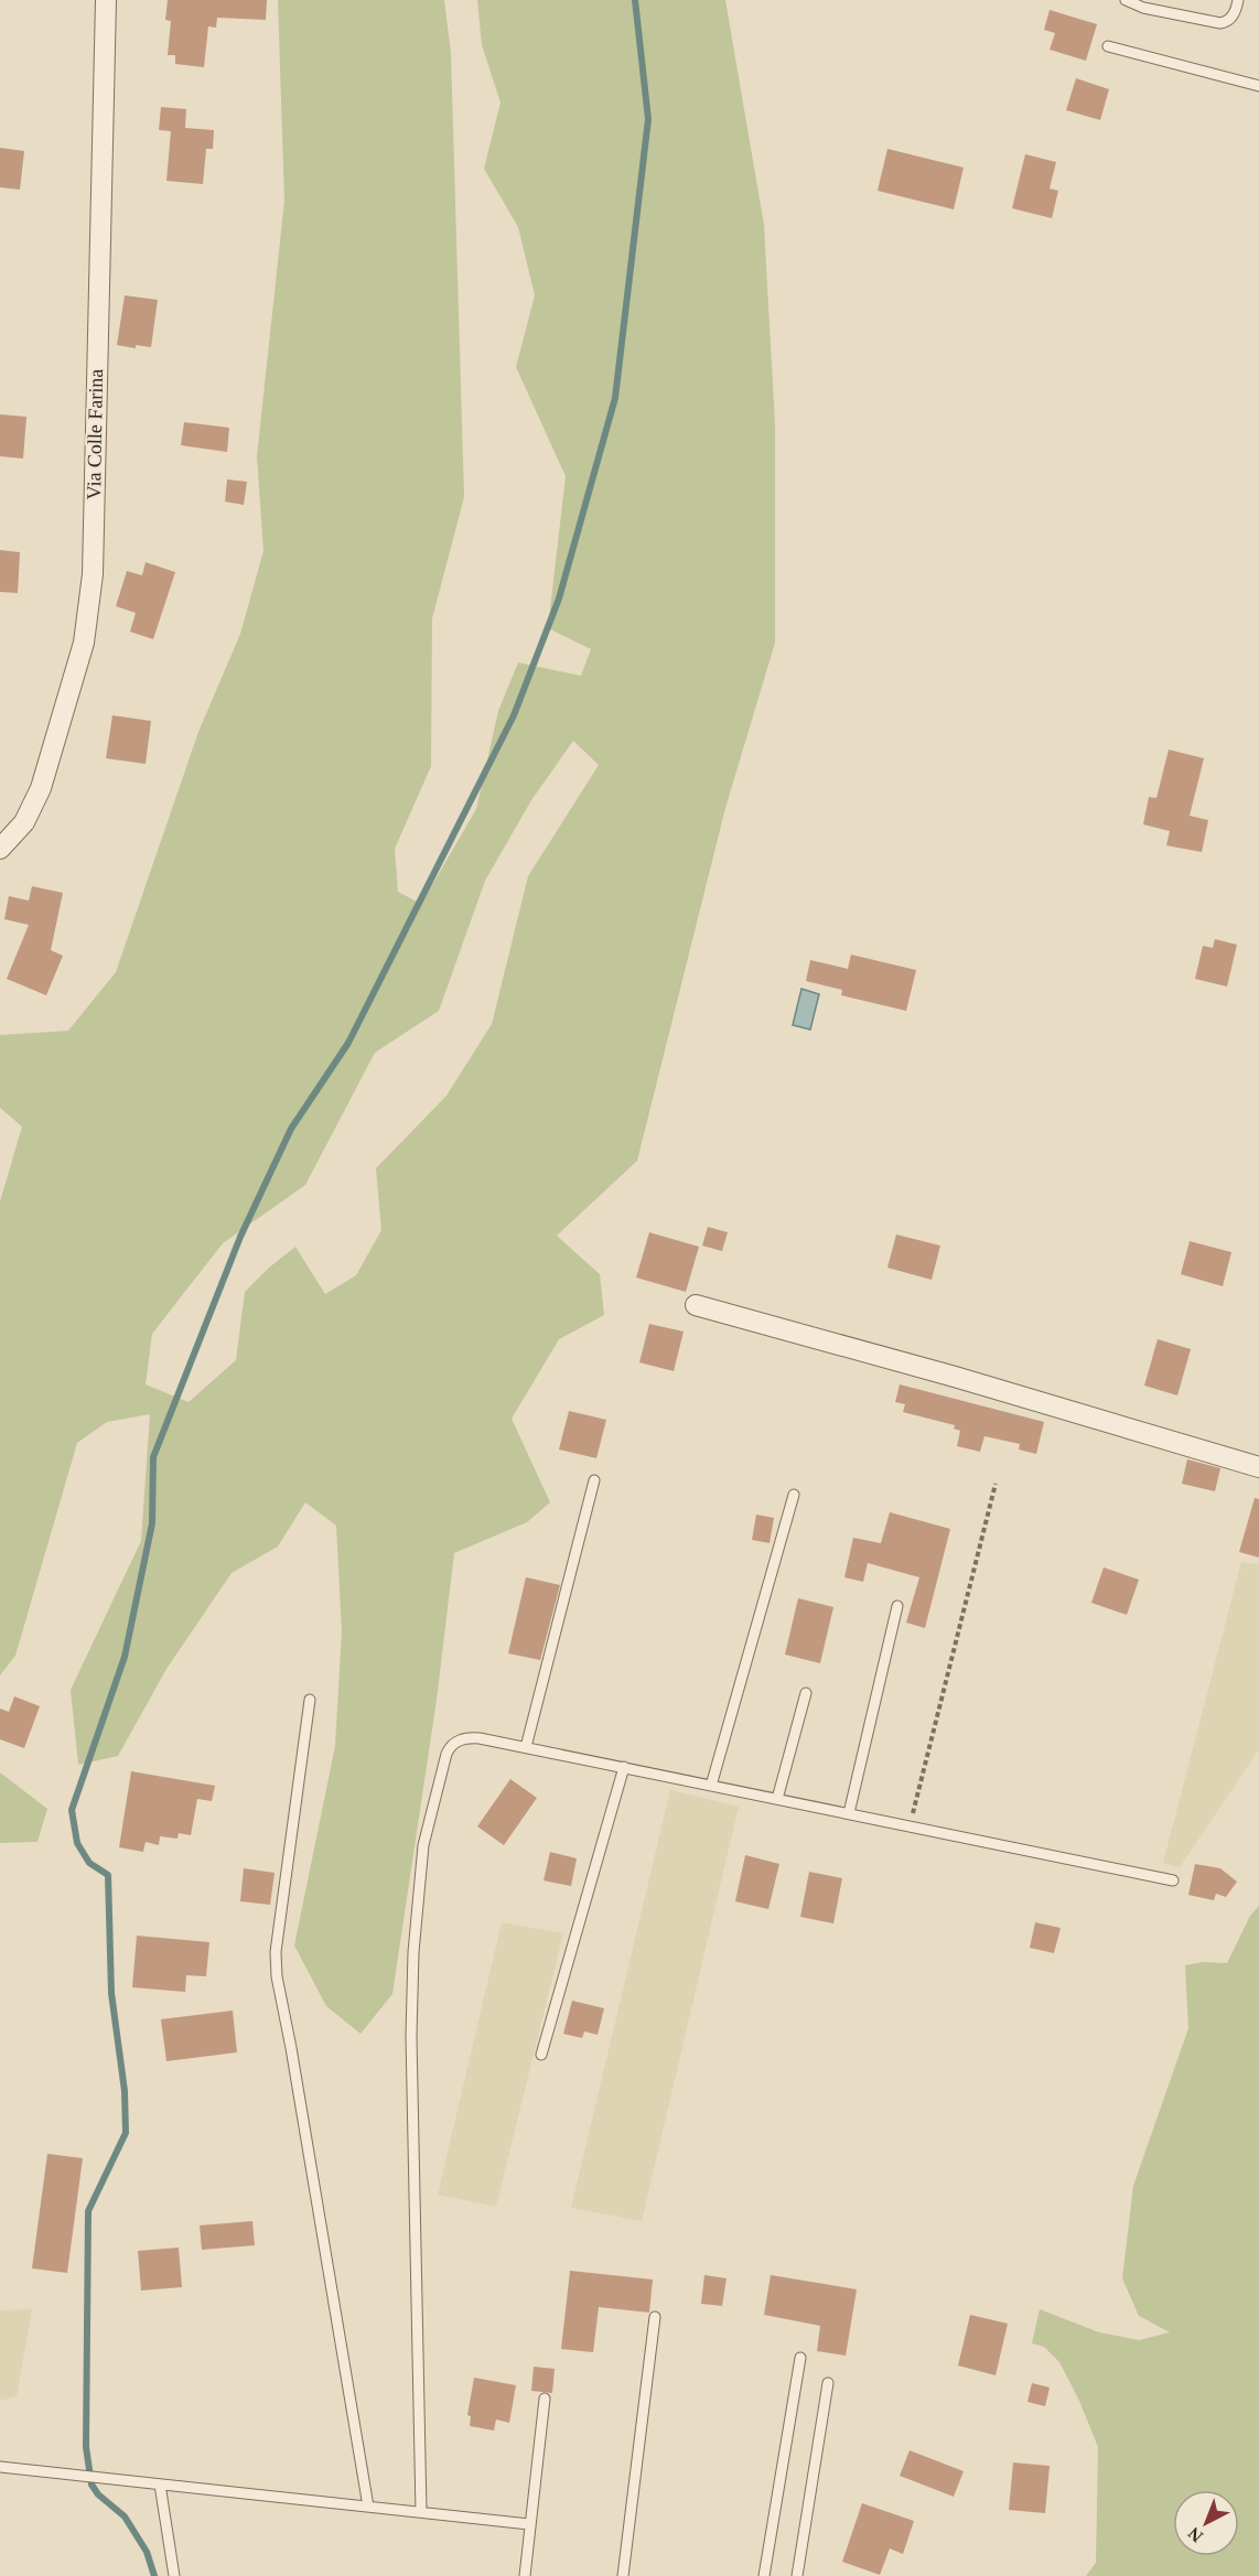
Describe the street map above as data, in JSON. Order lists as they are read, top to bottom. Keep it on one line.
{"streets":{"street":["Via Colle Farina"]},"north":"bottom left"}
